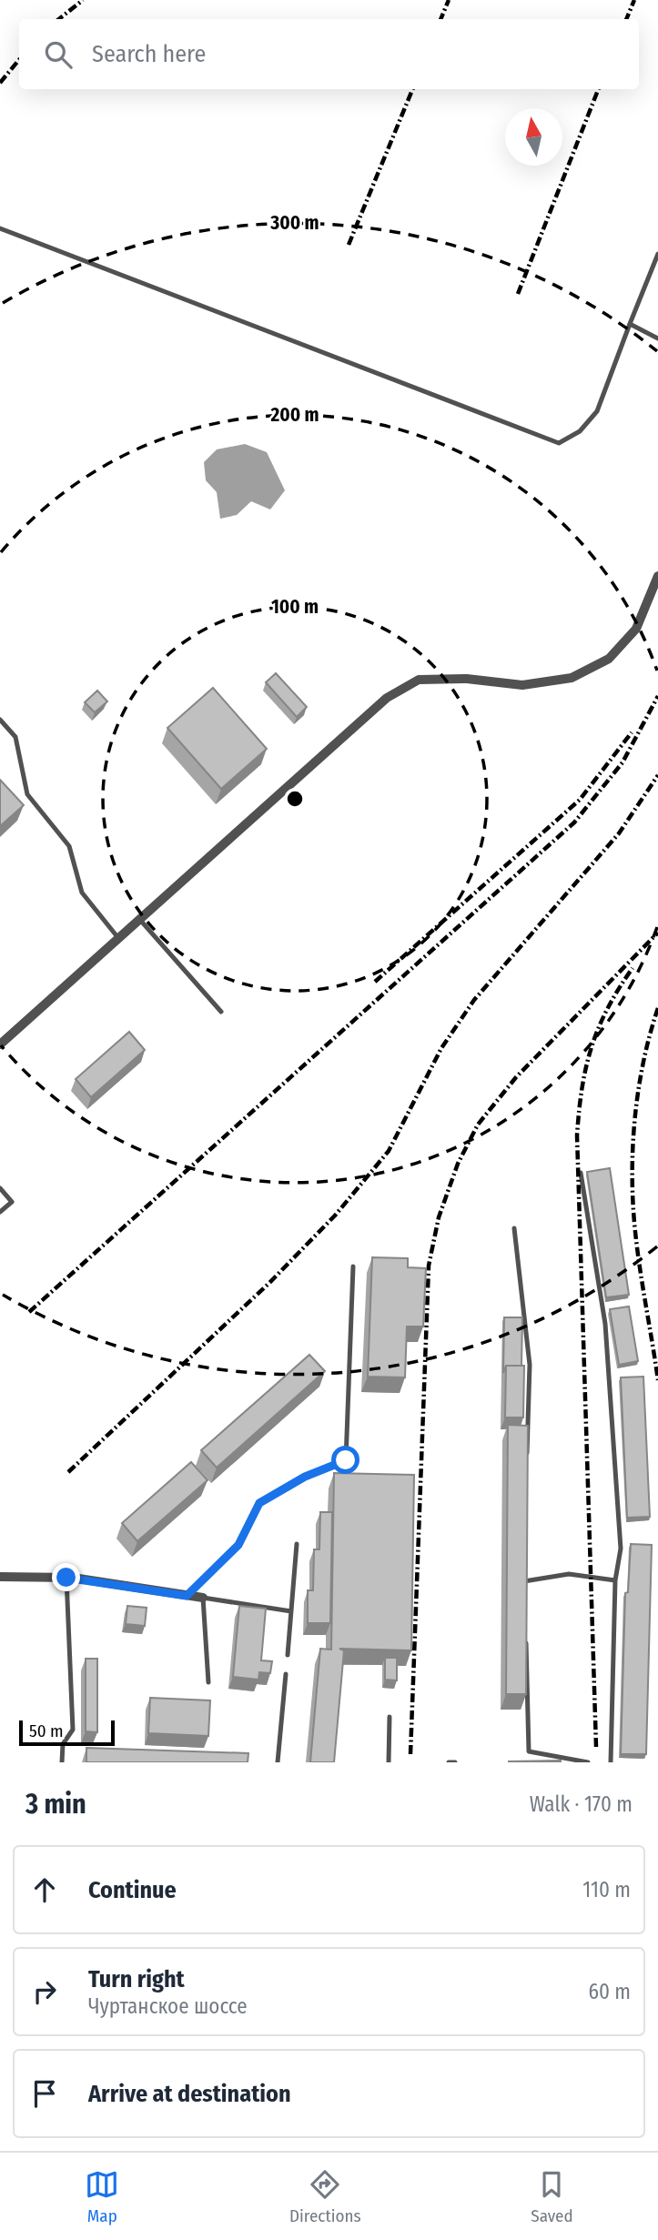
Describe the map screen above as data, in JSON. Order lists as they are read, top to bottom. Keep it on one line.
{"scale_bar":"50 m","north":"top","page":{"search":"Search here","scale":"50 m","heading":["3 min","Walk · 170 m"],"list":[["Continue","110 m"],["Turn right","Чуртанское шоссе","60 m"],"Arrive at destination"],"nav":["Map","Directions","Saved"]},"rings":["300 m","200 m","100 m"]}
